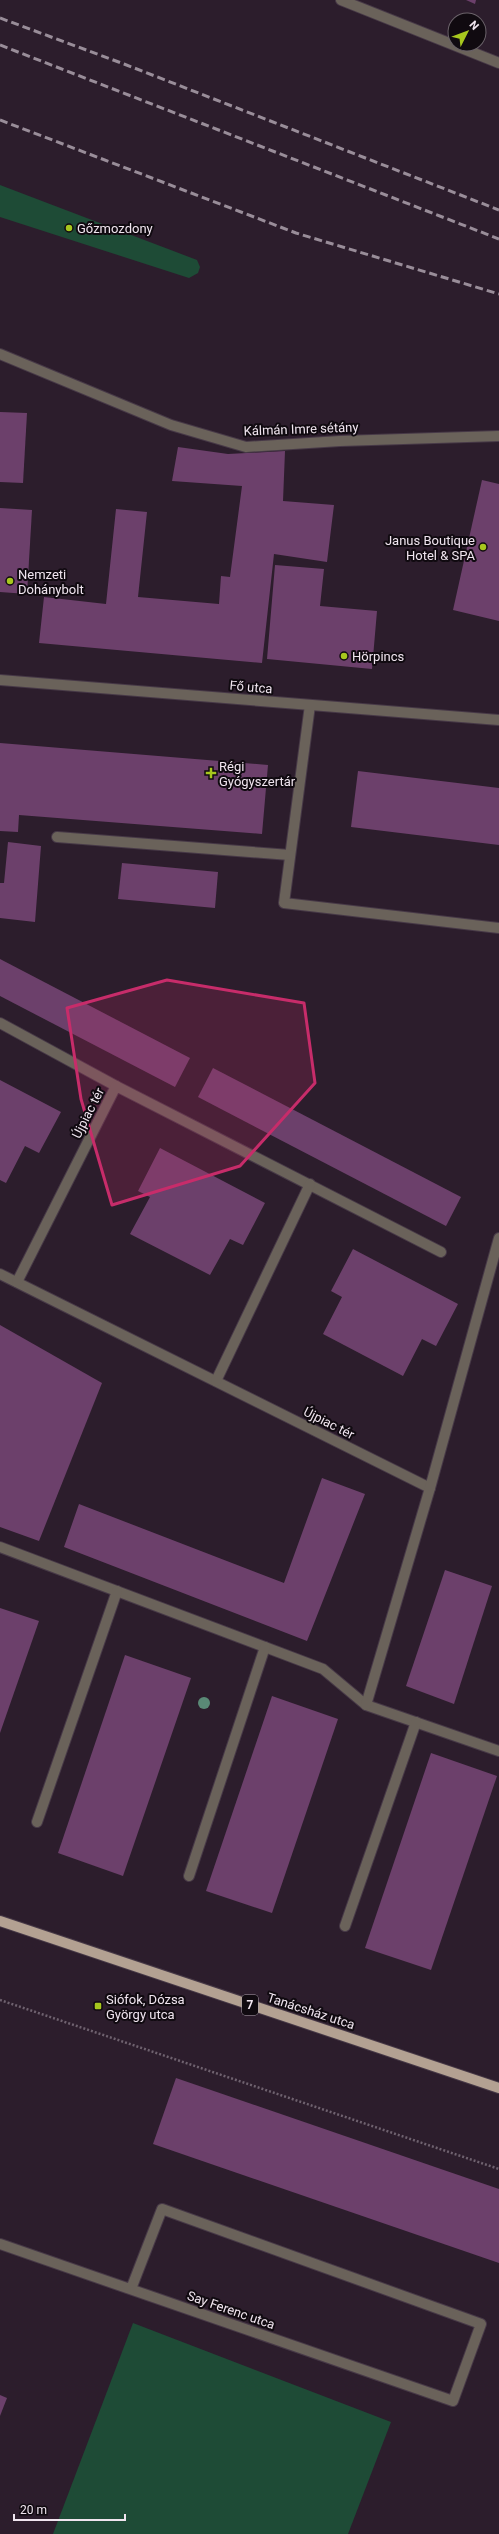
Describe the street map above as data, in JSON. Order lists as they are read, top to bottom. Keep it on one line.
{"streets":{"main road":["7","Tanácsház utca"],"street":["Kálmán Imre sétány","Fő utca","Újpiac tér","Say Ferenc utca"]},"places":{"other":["Gőzmozdony","Janus Boutique Hotel & SPA","Nemzeti Dohánybolt","Hörpincs"],"health":["Régi Gyógyszertár"],"transit":["Siófok, Dózsa György utca"]},"scale_bar":"20 m","north":"top right"}
